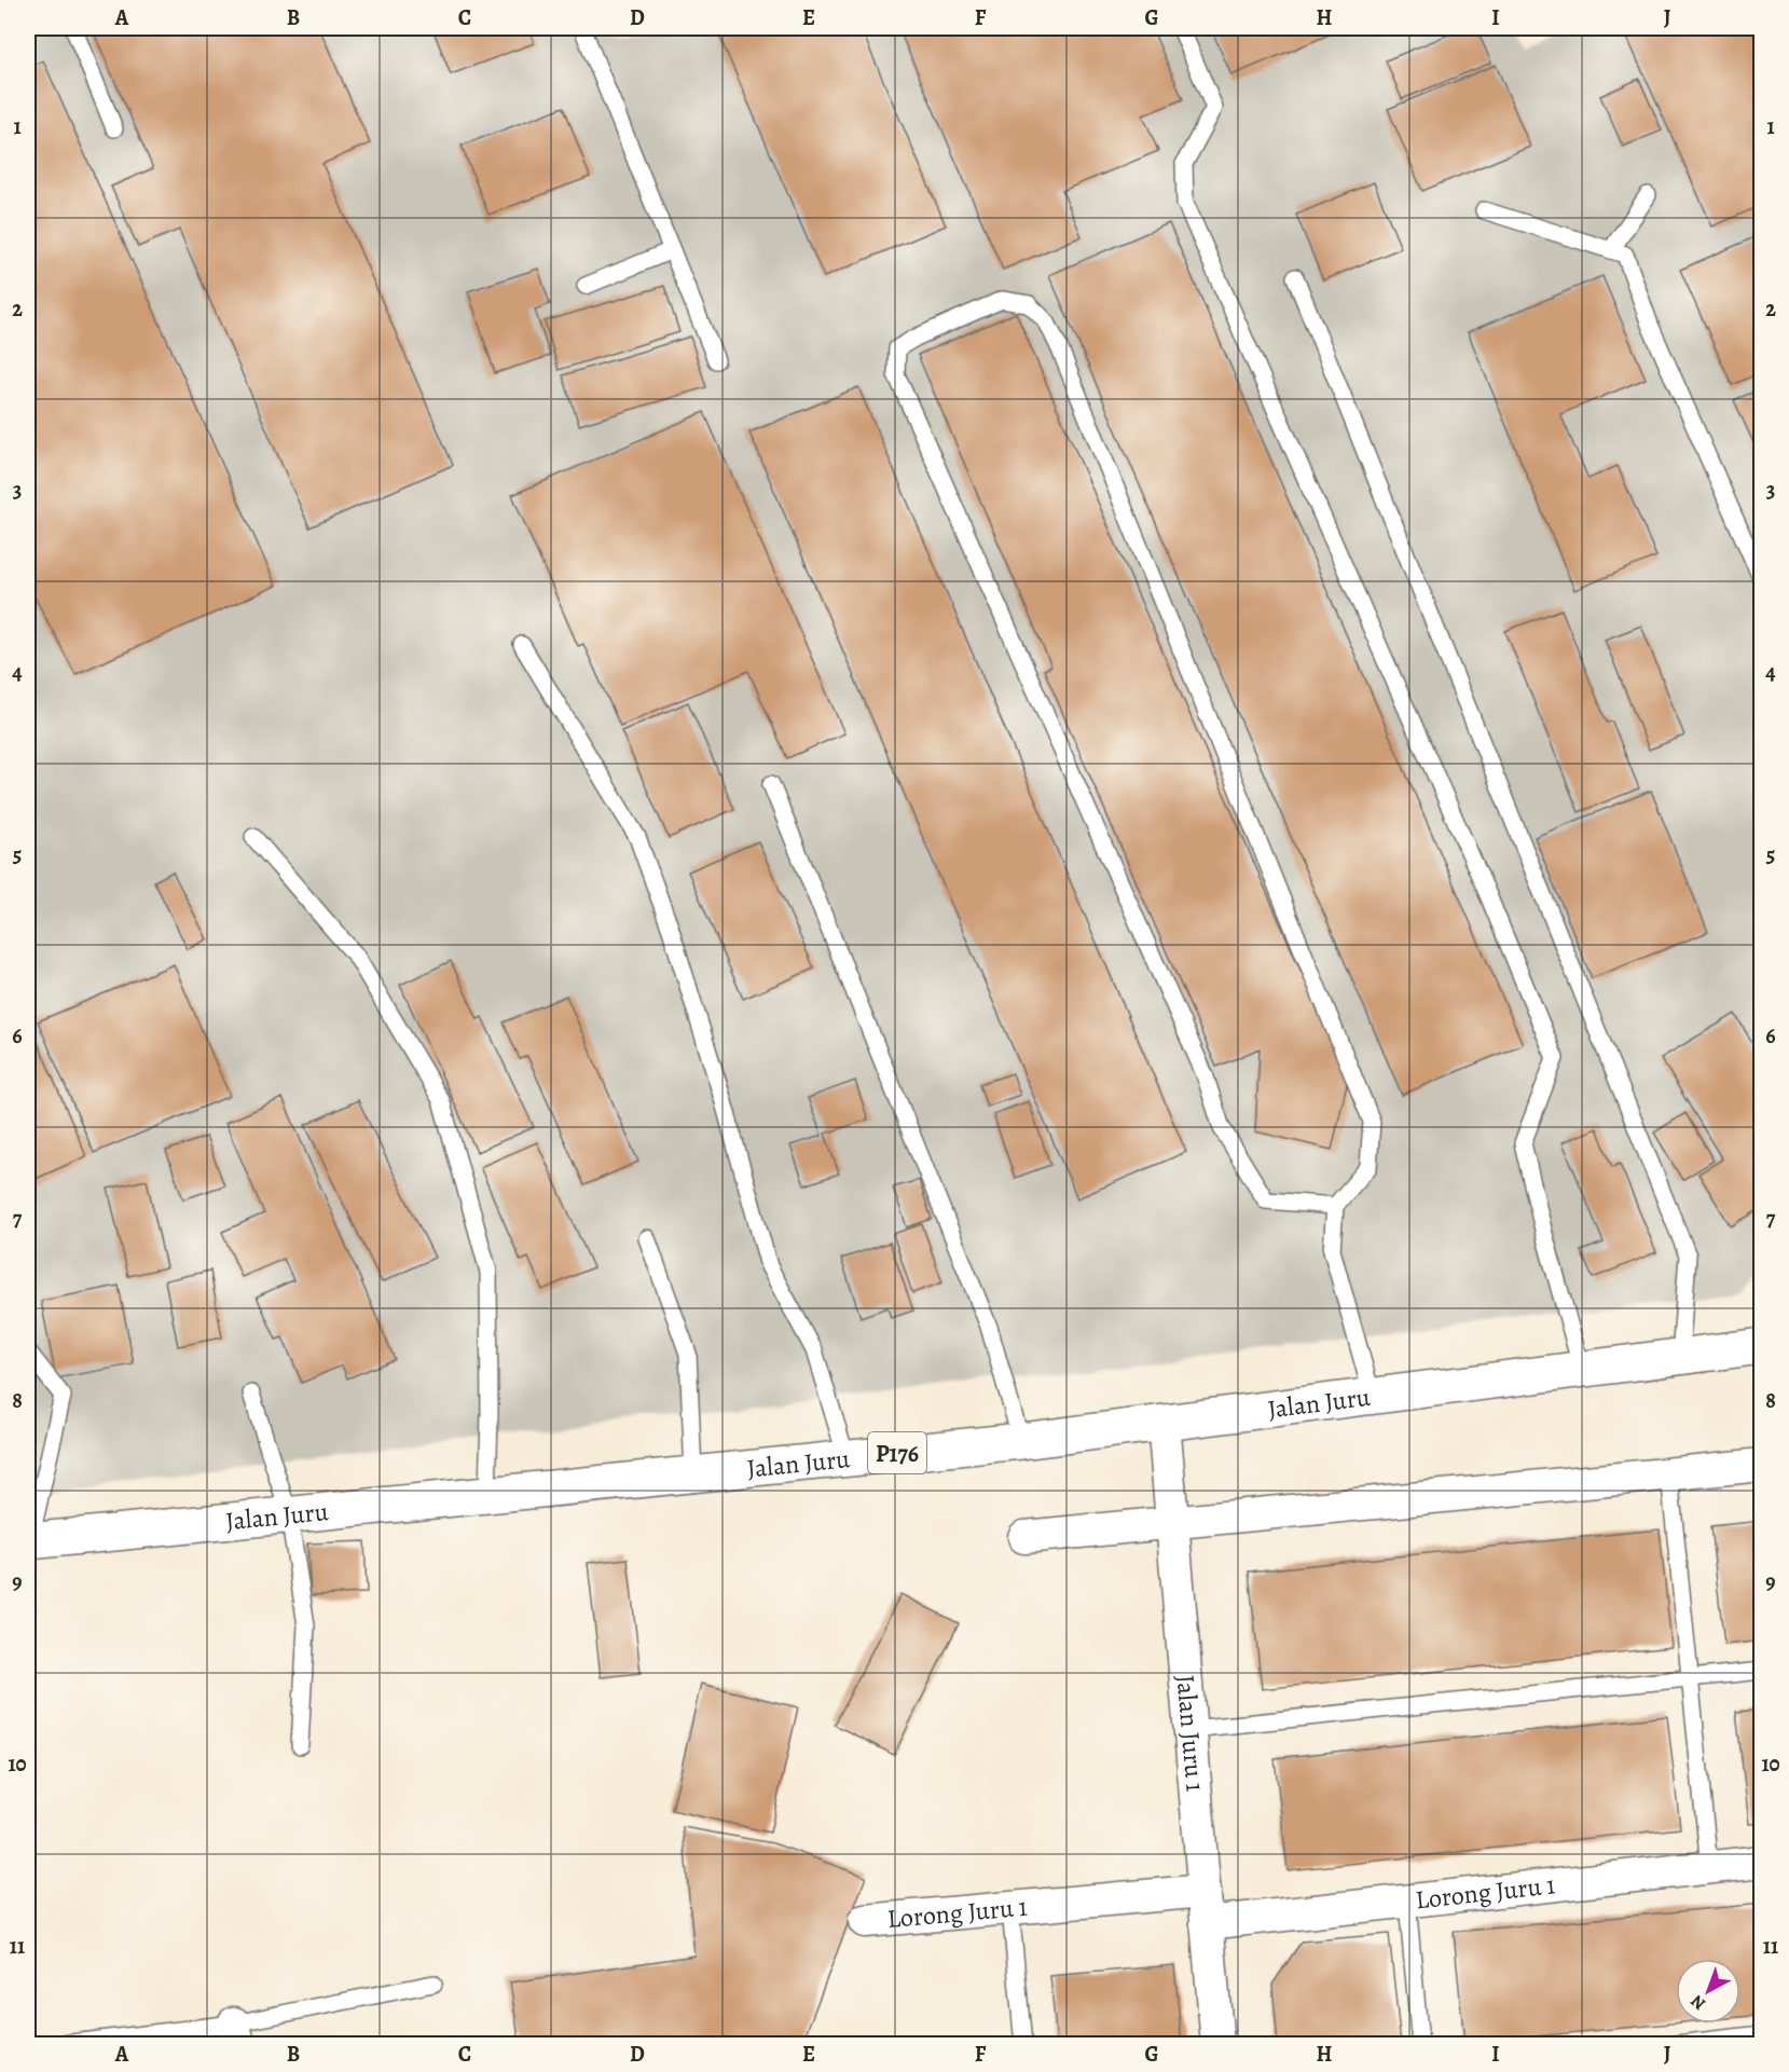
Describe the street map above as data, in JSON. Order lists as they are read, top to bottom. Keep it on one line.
{"streets":{"main road":["Jalan Juru","P176"],"street":["Jalan Juru 1","Lorong Juru 1"]},"crossings":[["Jalan Juru","Jalan Juru 1"],["Jalan Juru 1","Lorong Juru 1"]],"north":"bottom left","grid":{"columns":["A","B","C","D","E","F","G","H","I","J"],"rows":["1","2","3","4","5","6","7","8","9","10","11"]}}
